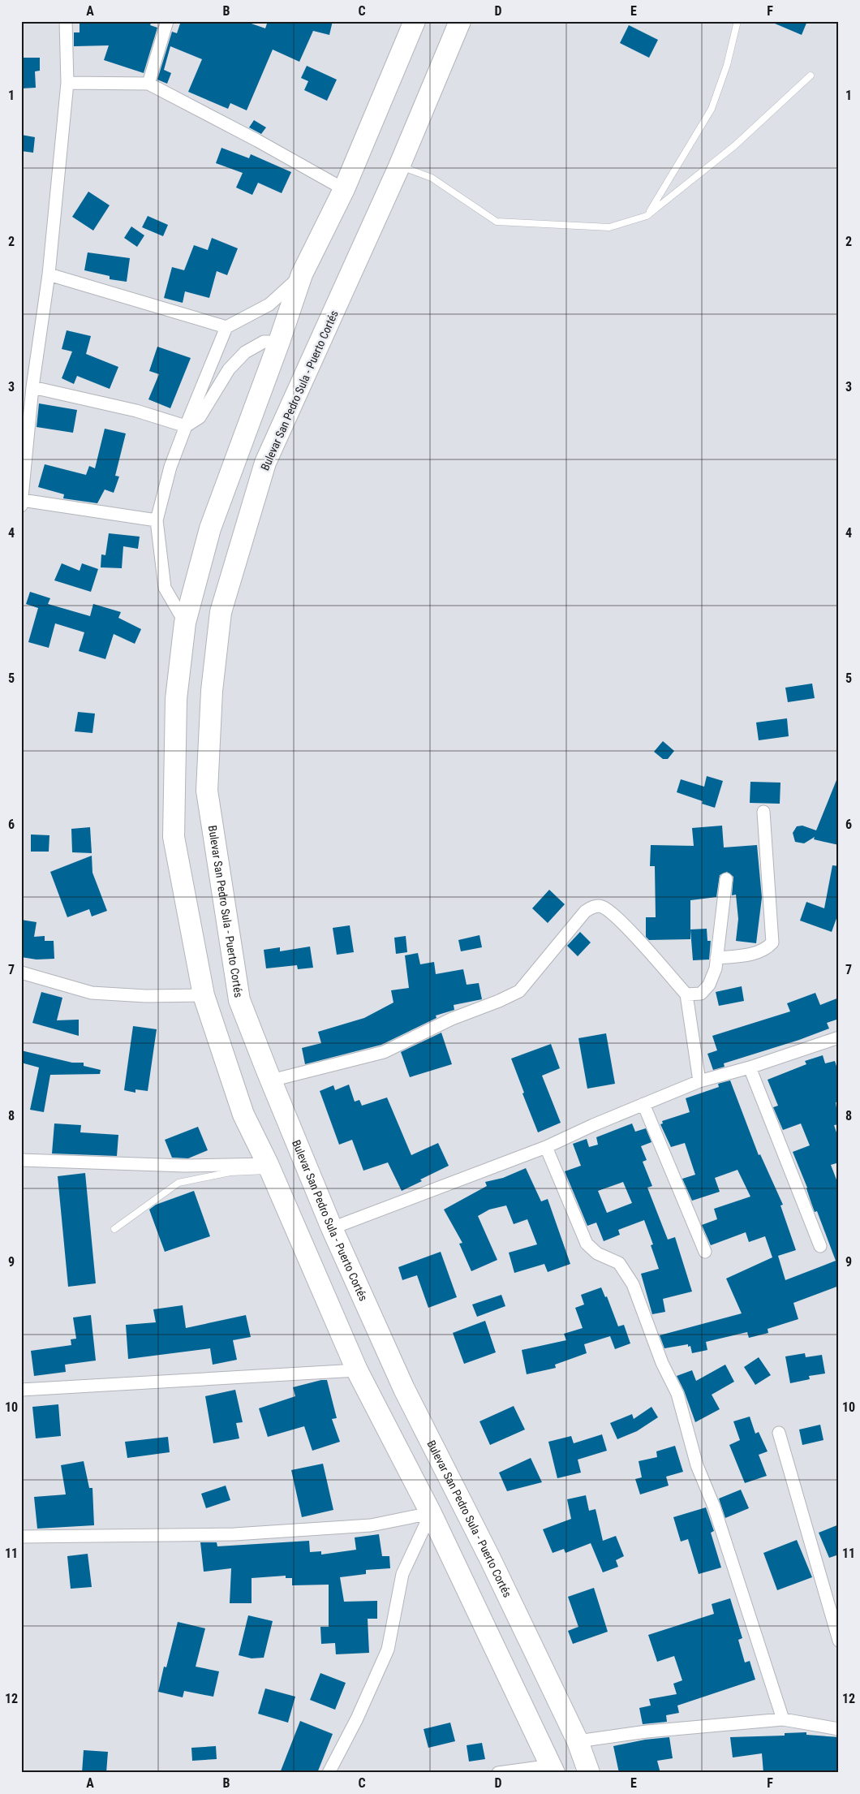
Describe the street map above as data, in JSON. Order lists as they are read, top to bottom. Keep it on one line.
{"streets":{"highway":["Bulevar San Pedro Sula - Puerto Cortés"]},"grid":{"columns":["A","B","C","D","E","F"],"rows":["1","2","3","4","5","6","7","8","9","10","11","12"]}}
